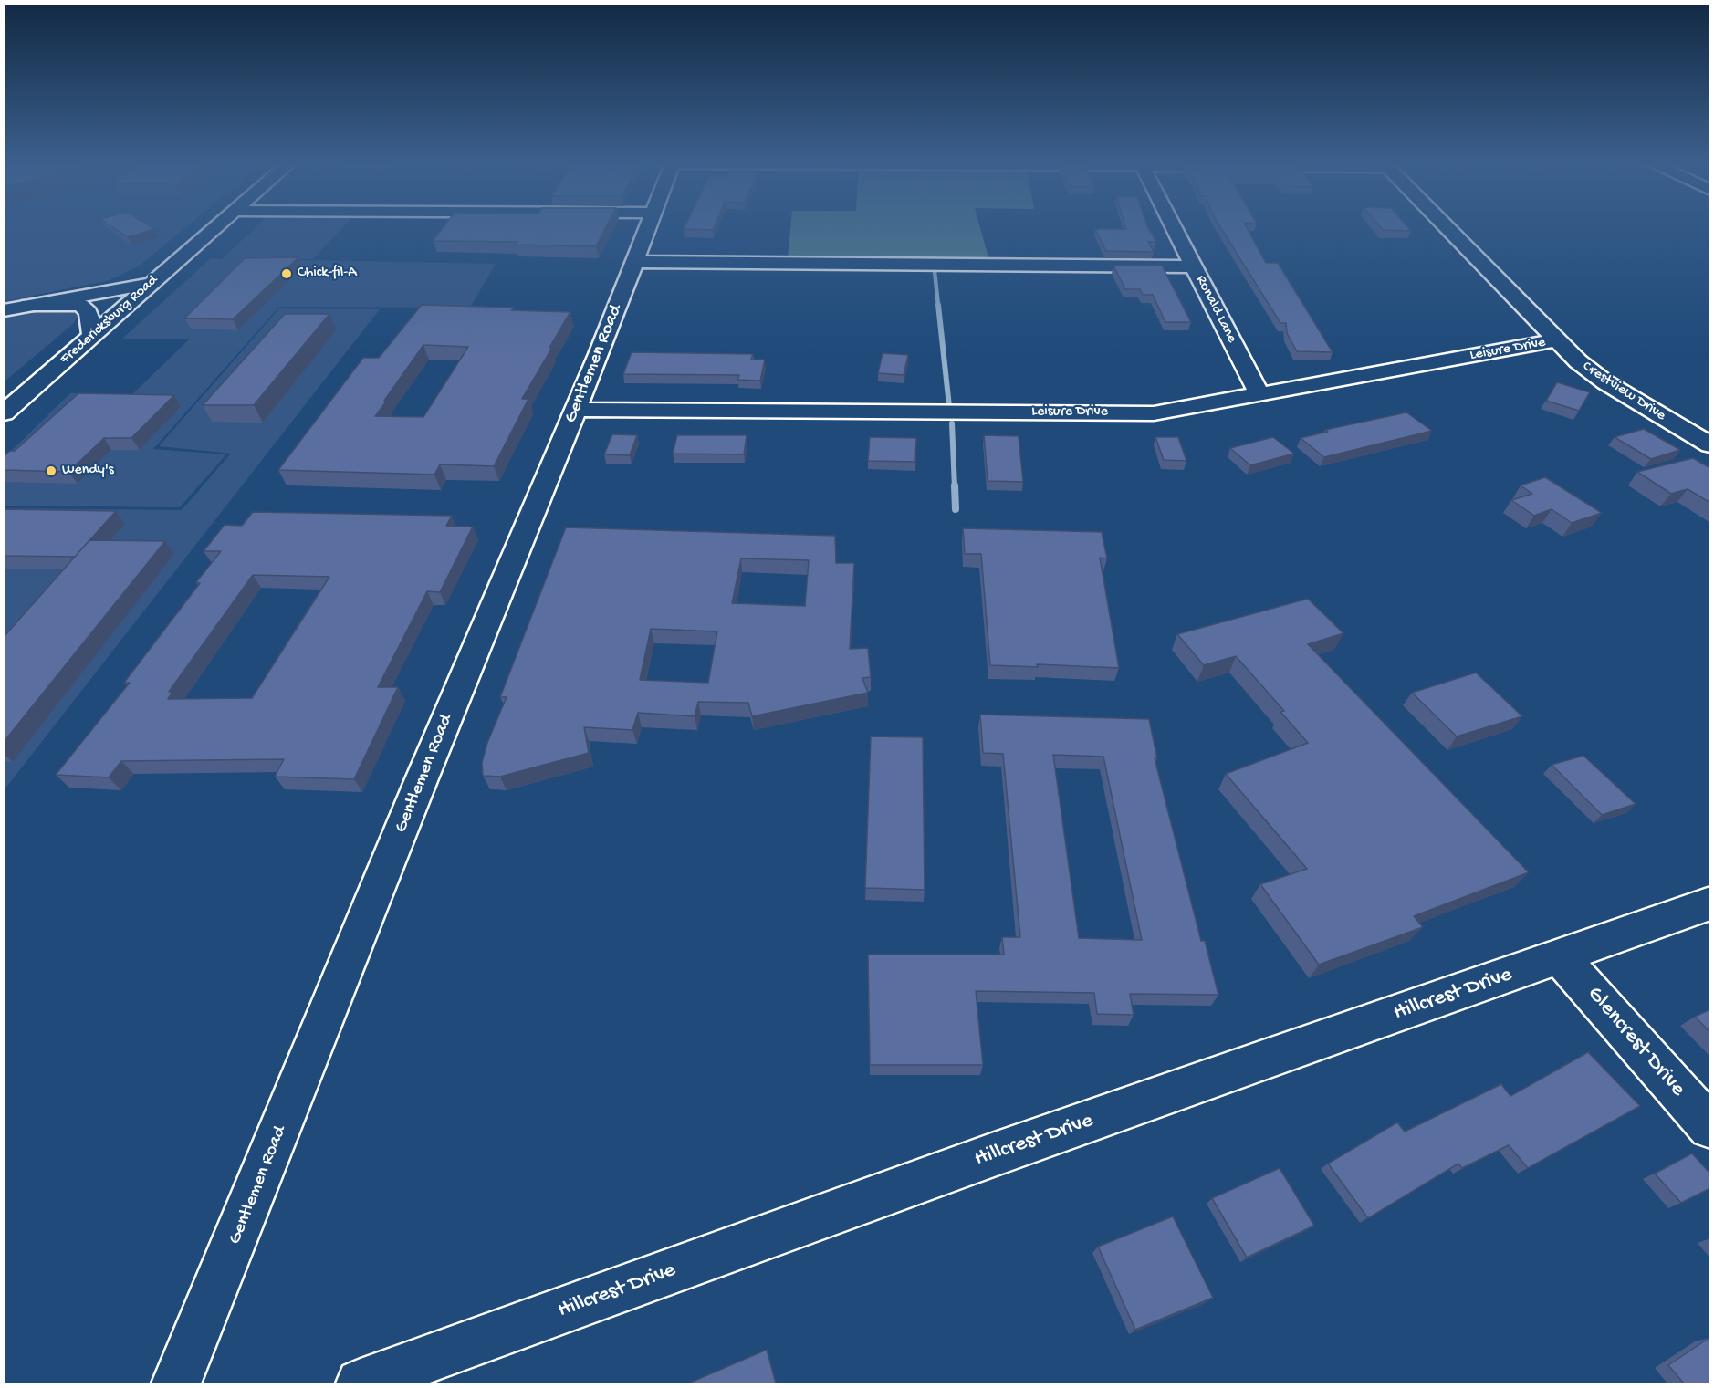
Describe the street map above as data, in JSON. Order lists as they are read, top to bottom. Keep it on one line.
{"streets":{"street":["Ronald Lane","Fredericksburg Road","Leisure Drive","Gentlemen Road","Crestview Drive","Hillcrest Drive","Glencrest Drive"]},"crossings":[["Ronald Lane","Leisure Drive"],["Leisure Drive","Gentlemen Road"],["Leisure Drive","Crestview Drive"],["Hillcrest Drive","Glencrest Drive"]],"places":["Chick-fil-A","Wendy's"]}
